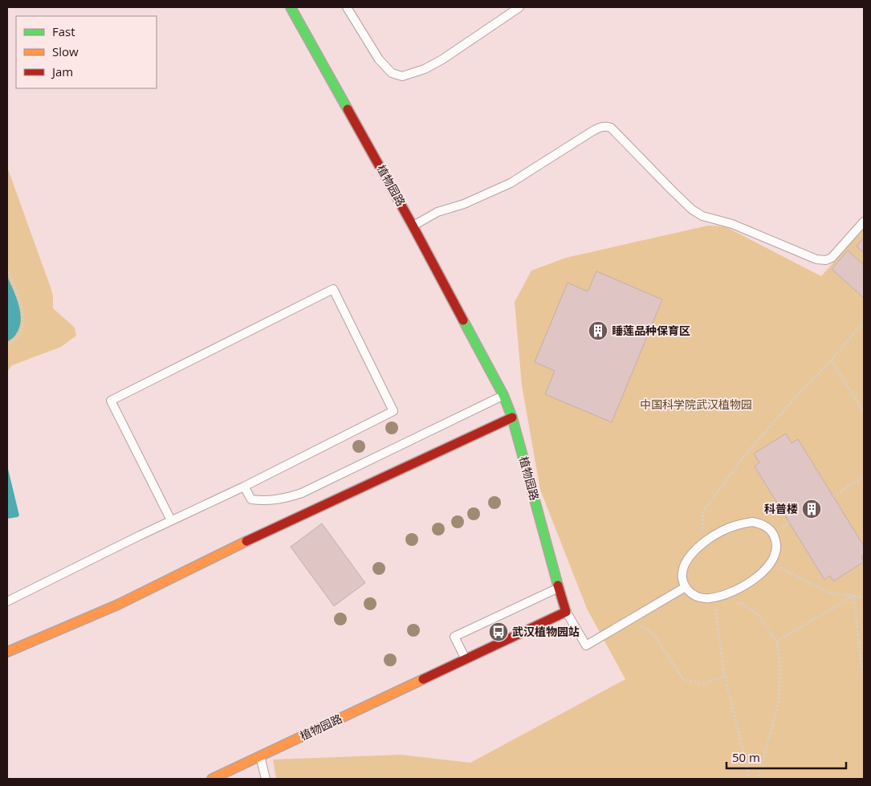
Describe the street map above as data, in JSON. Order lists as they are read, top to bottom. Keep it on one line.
{"streets":{"street":["植物园路"]},"parks":["中国科学院武汉植物园"],"places":{"building":["睡莲品种保育区","科普楼"],"bus stop":["武汉植物园站"]},"legend":["Fast","Slow","Jam"],"scale_bar":"50 m"}
